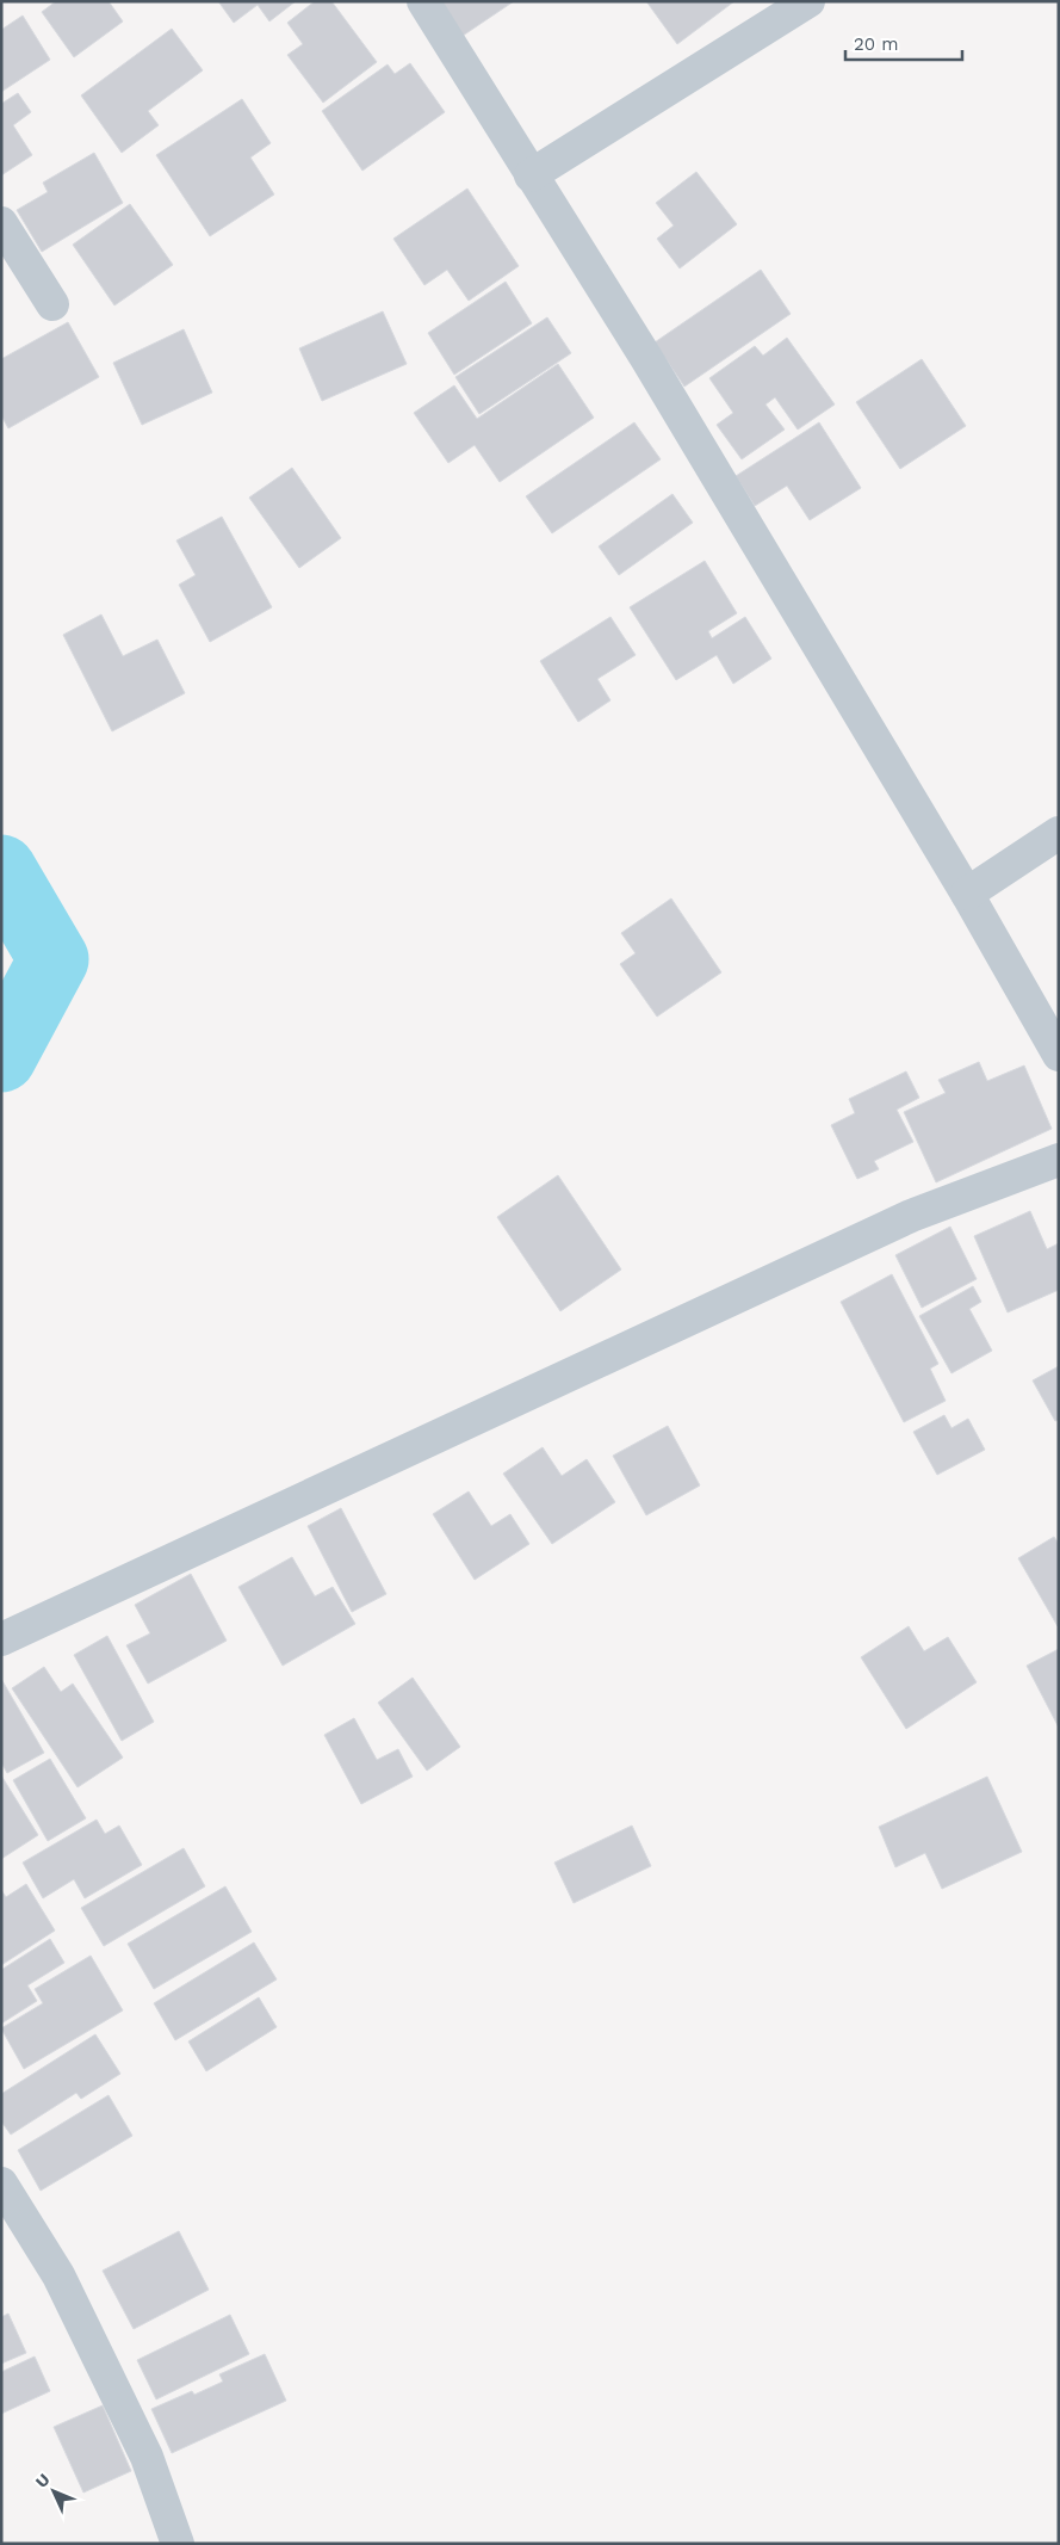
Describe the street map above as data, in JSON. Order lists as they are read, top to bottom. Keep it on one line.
{"scale_bar":"20 m","north":"top left"}
